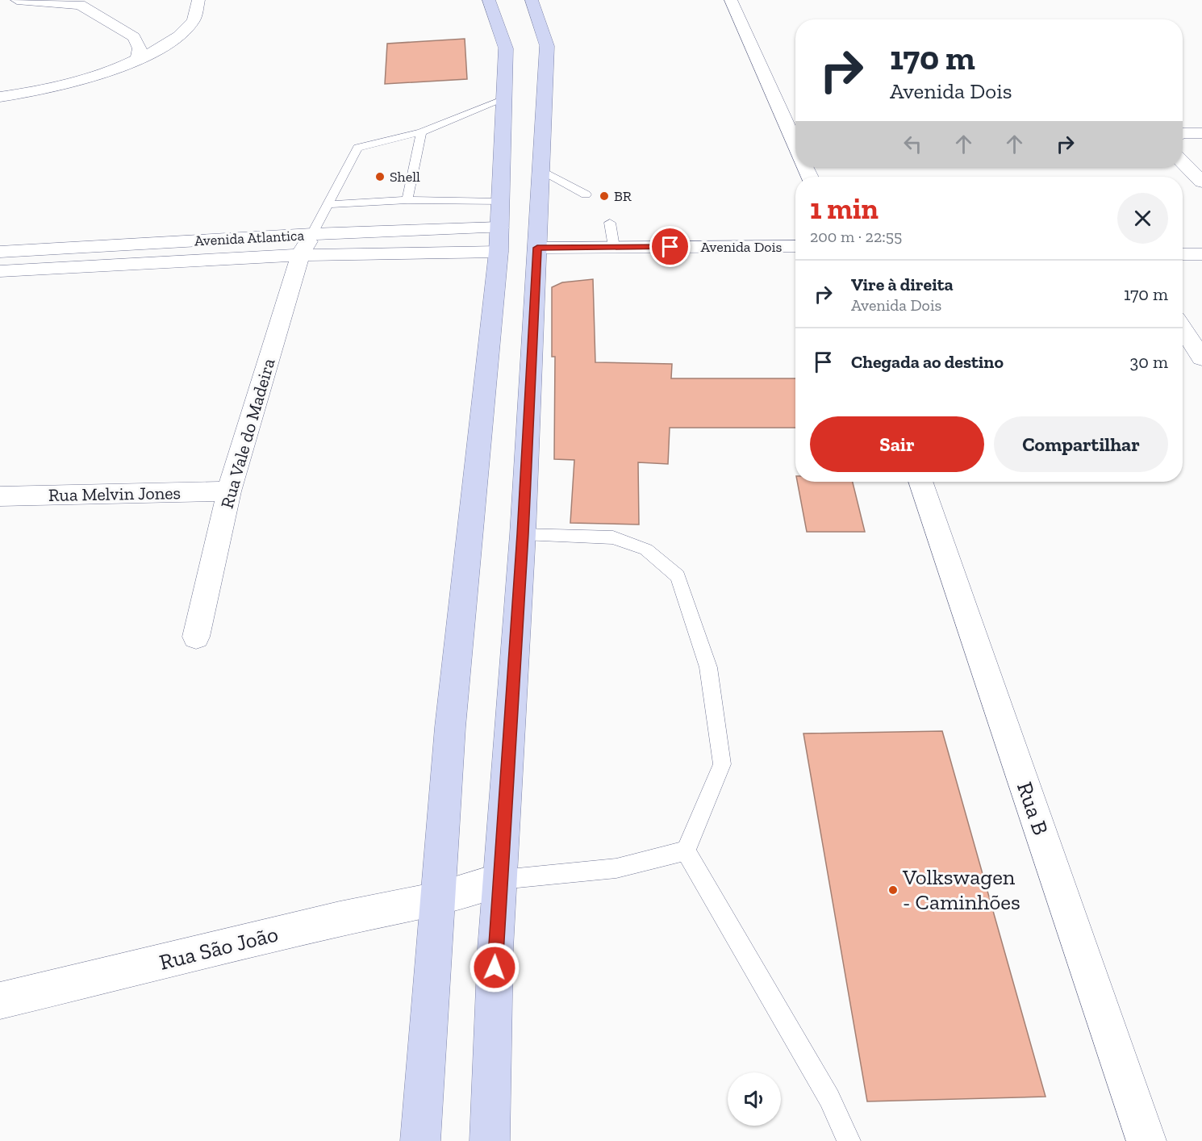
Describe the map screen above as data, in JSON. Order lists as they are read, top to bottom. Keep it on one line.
{"streets":{"street":["Avenida Atlantica","Avenida Dois","Rua Vale do Madeira","Rua Melvin Jones","Rua B","Rua São João"]},"crossings":[["Avenida Atlantica","Rua Vale do Madeira"],["Rua Vale do Madeira","Rua Melvin Jones"]],"places":["Shell","BR","Volkswagen - Caminhões"],"page":{"turn":["170 m","Avenida Dois"],"heading":["1 min","200 m · 22:55"],"list":[{"name":"Vire à direita","note":"Avenida Dois","value":"170 m"},{"name":"Chegada ao destino","value":"30 m"}],"buttons":["Sair","Compartilhar"]}}
